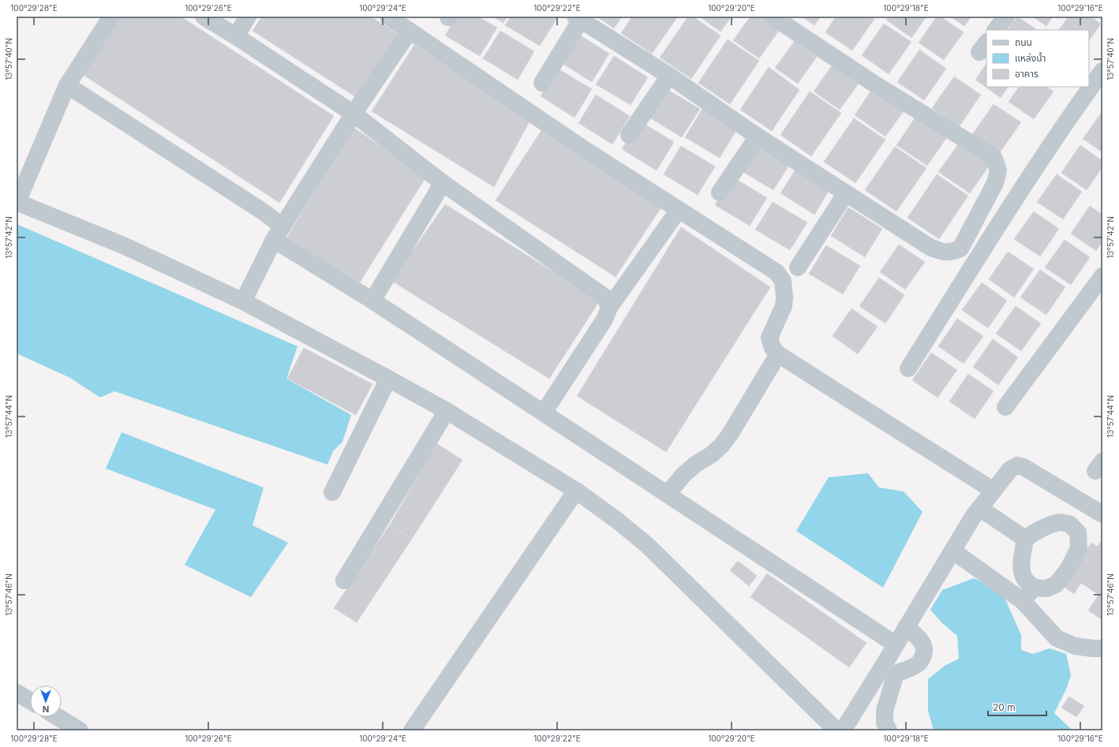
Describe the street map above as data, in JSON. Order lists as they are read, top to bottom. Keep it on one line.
{"legend":["ถนน","แหล่งน้ำ","อาคาร"],"scale_bar":"20 m","north":"bottom","coordinates":["100°29'28\"E","100°29'26\"E","100°29'24\"E","100°29'22\"E","100°29'20\"E","100°29'18\"E","100°29'16\"E","13°57'40\"N","13°57'42\"N","13°57'44\"N","13°57'46\"N"]}
